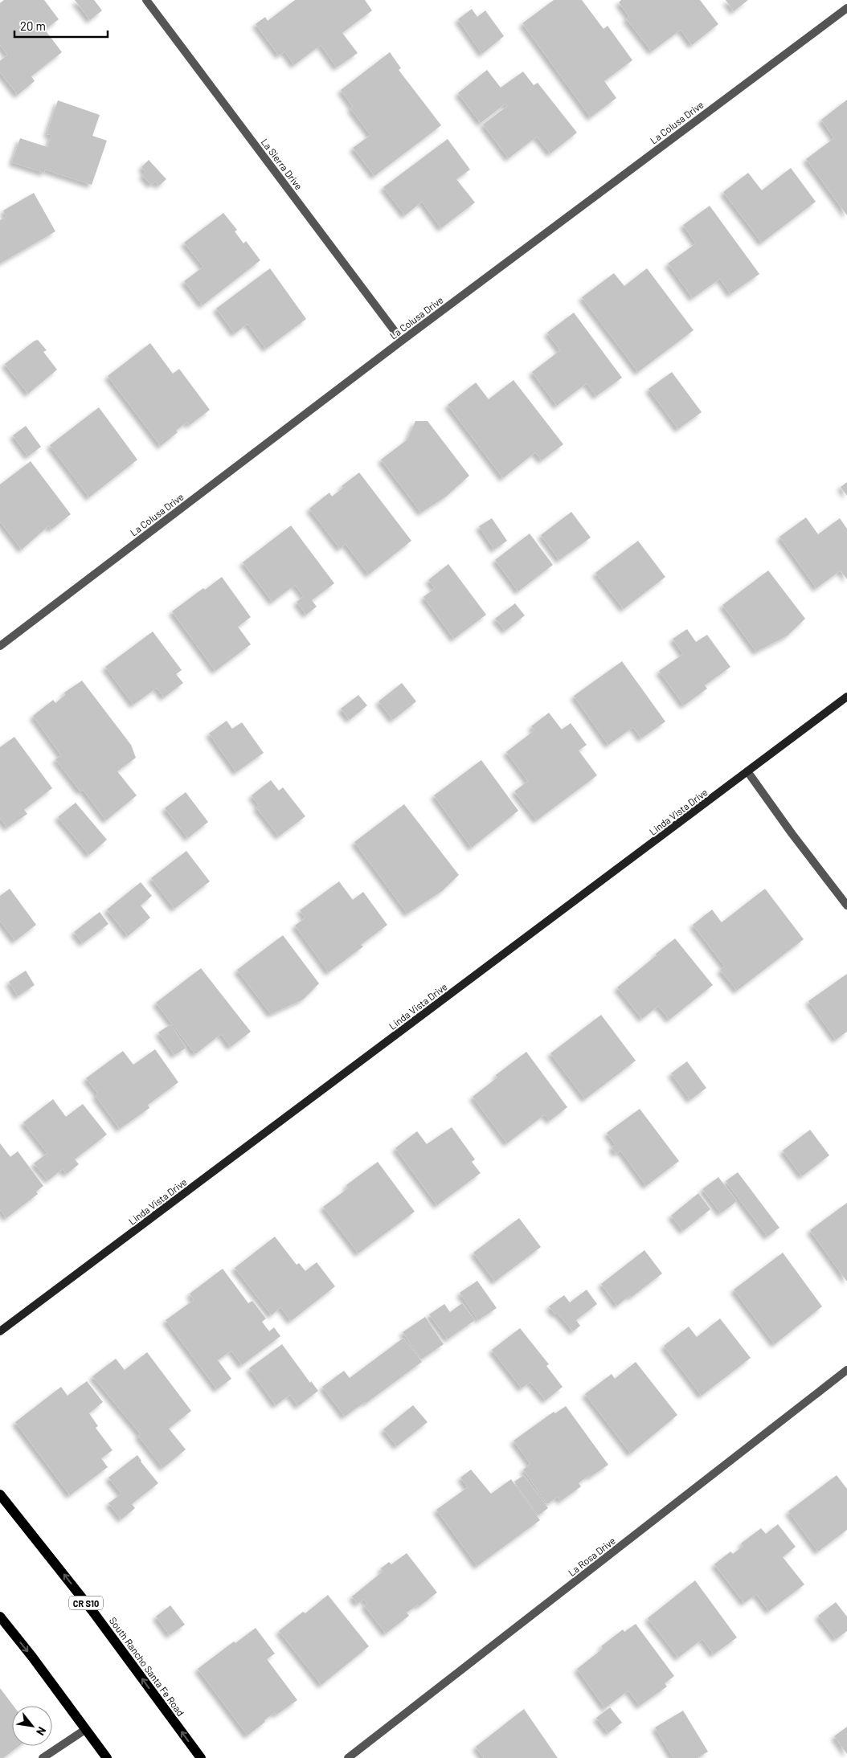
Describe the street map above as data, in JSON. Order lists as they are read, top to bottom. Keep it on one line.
{"streets":{"main road":["Linda Vista Drive","CR S10","South Rancho Santa Fe Road"],"street":["La Colusa Drive","La Sierra Drive","La Rosa Drive"]},"crossings":[["La Colusa Drive","La Sierra Drive"]],"scale_bar":"20 m","north":"bottom right"}
